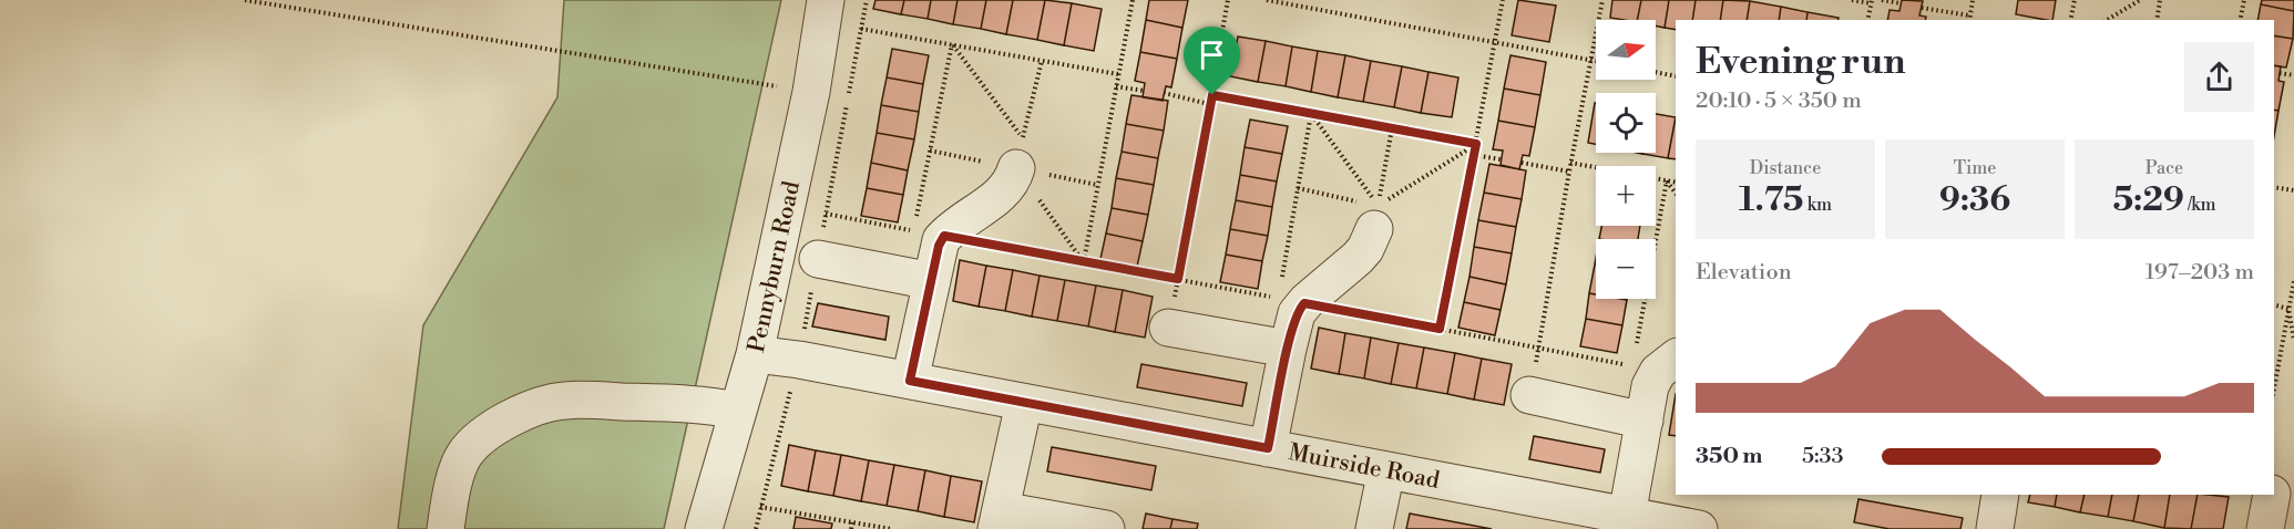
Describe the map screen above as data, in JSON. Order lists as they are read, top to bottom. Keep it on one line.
{"streets":{"street":["Pennyburn Road","Muirside Road"]},"crossings":[["Pennyburn Road","Muirside Road"]],"north":"right","page":{"map_buttons":["+","−"],"heading":["Evening run","20:10 · 5 × 350 m"],"stats":[["Distance","1.75 km"],["Time","9:36"],["Pace","5:29 /km"]],"chart":["Elevation","197–203 m"],"list":[{"name":"350 m","note":"5:33"}]}}
